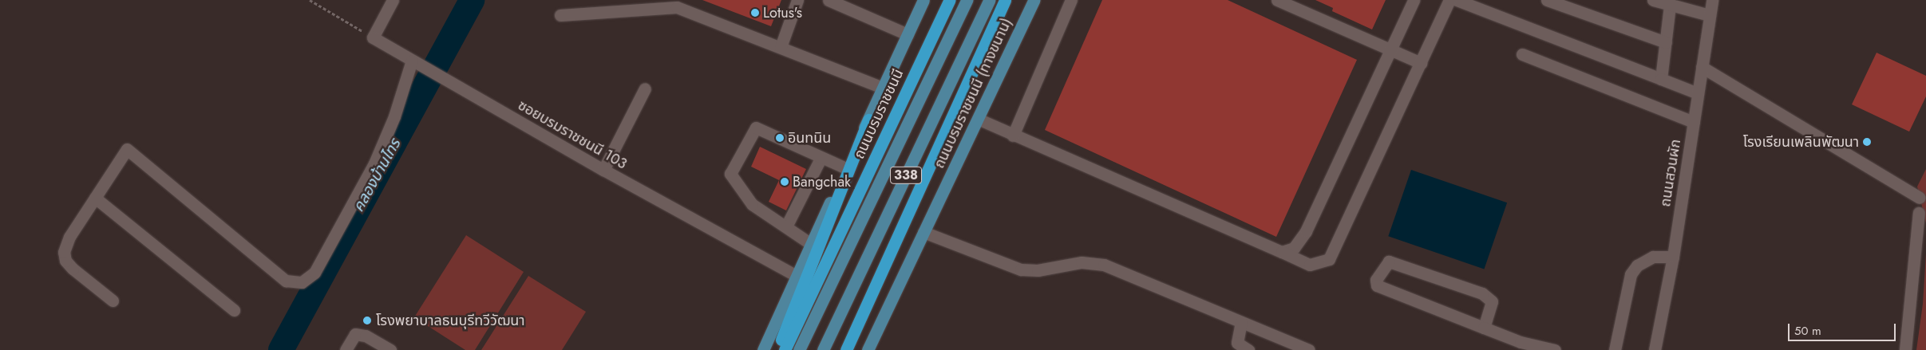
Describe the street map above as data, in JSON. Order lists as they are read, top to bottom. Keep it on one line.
{"streets":{"highway":["ถนนบรมราชชนนี","338"],"main road":["ถนนบรมราชชนนี (ทางขนาน)"],"street":["ซอยบรมราชชนนี 103","ถนนสวนผัก"]},"water":["คลองบ้านไทร"],"places":["Lotus's","อินทนิน","โรงเรียนเพลินพัฒนา","Bangchak","โรงพยาบาลธนบุรีทวีวัฒนา"],"scale_bar":"50 m"}
